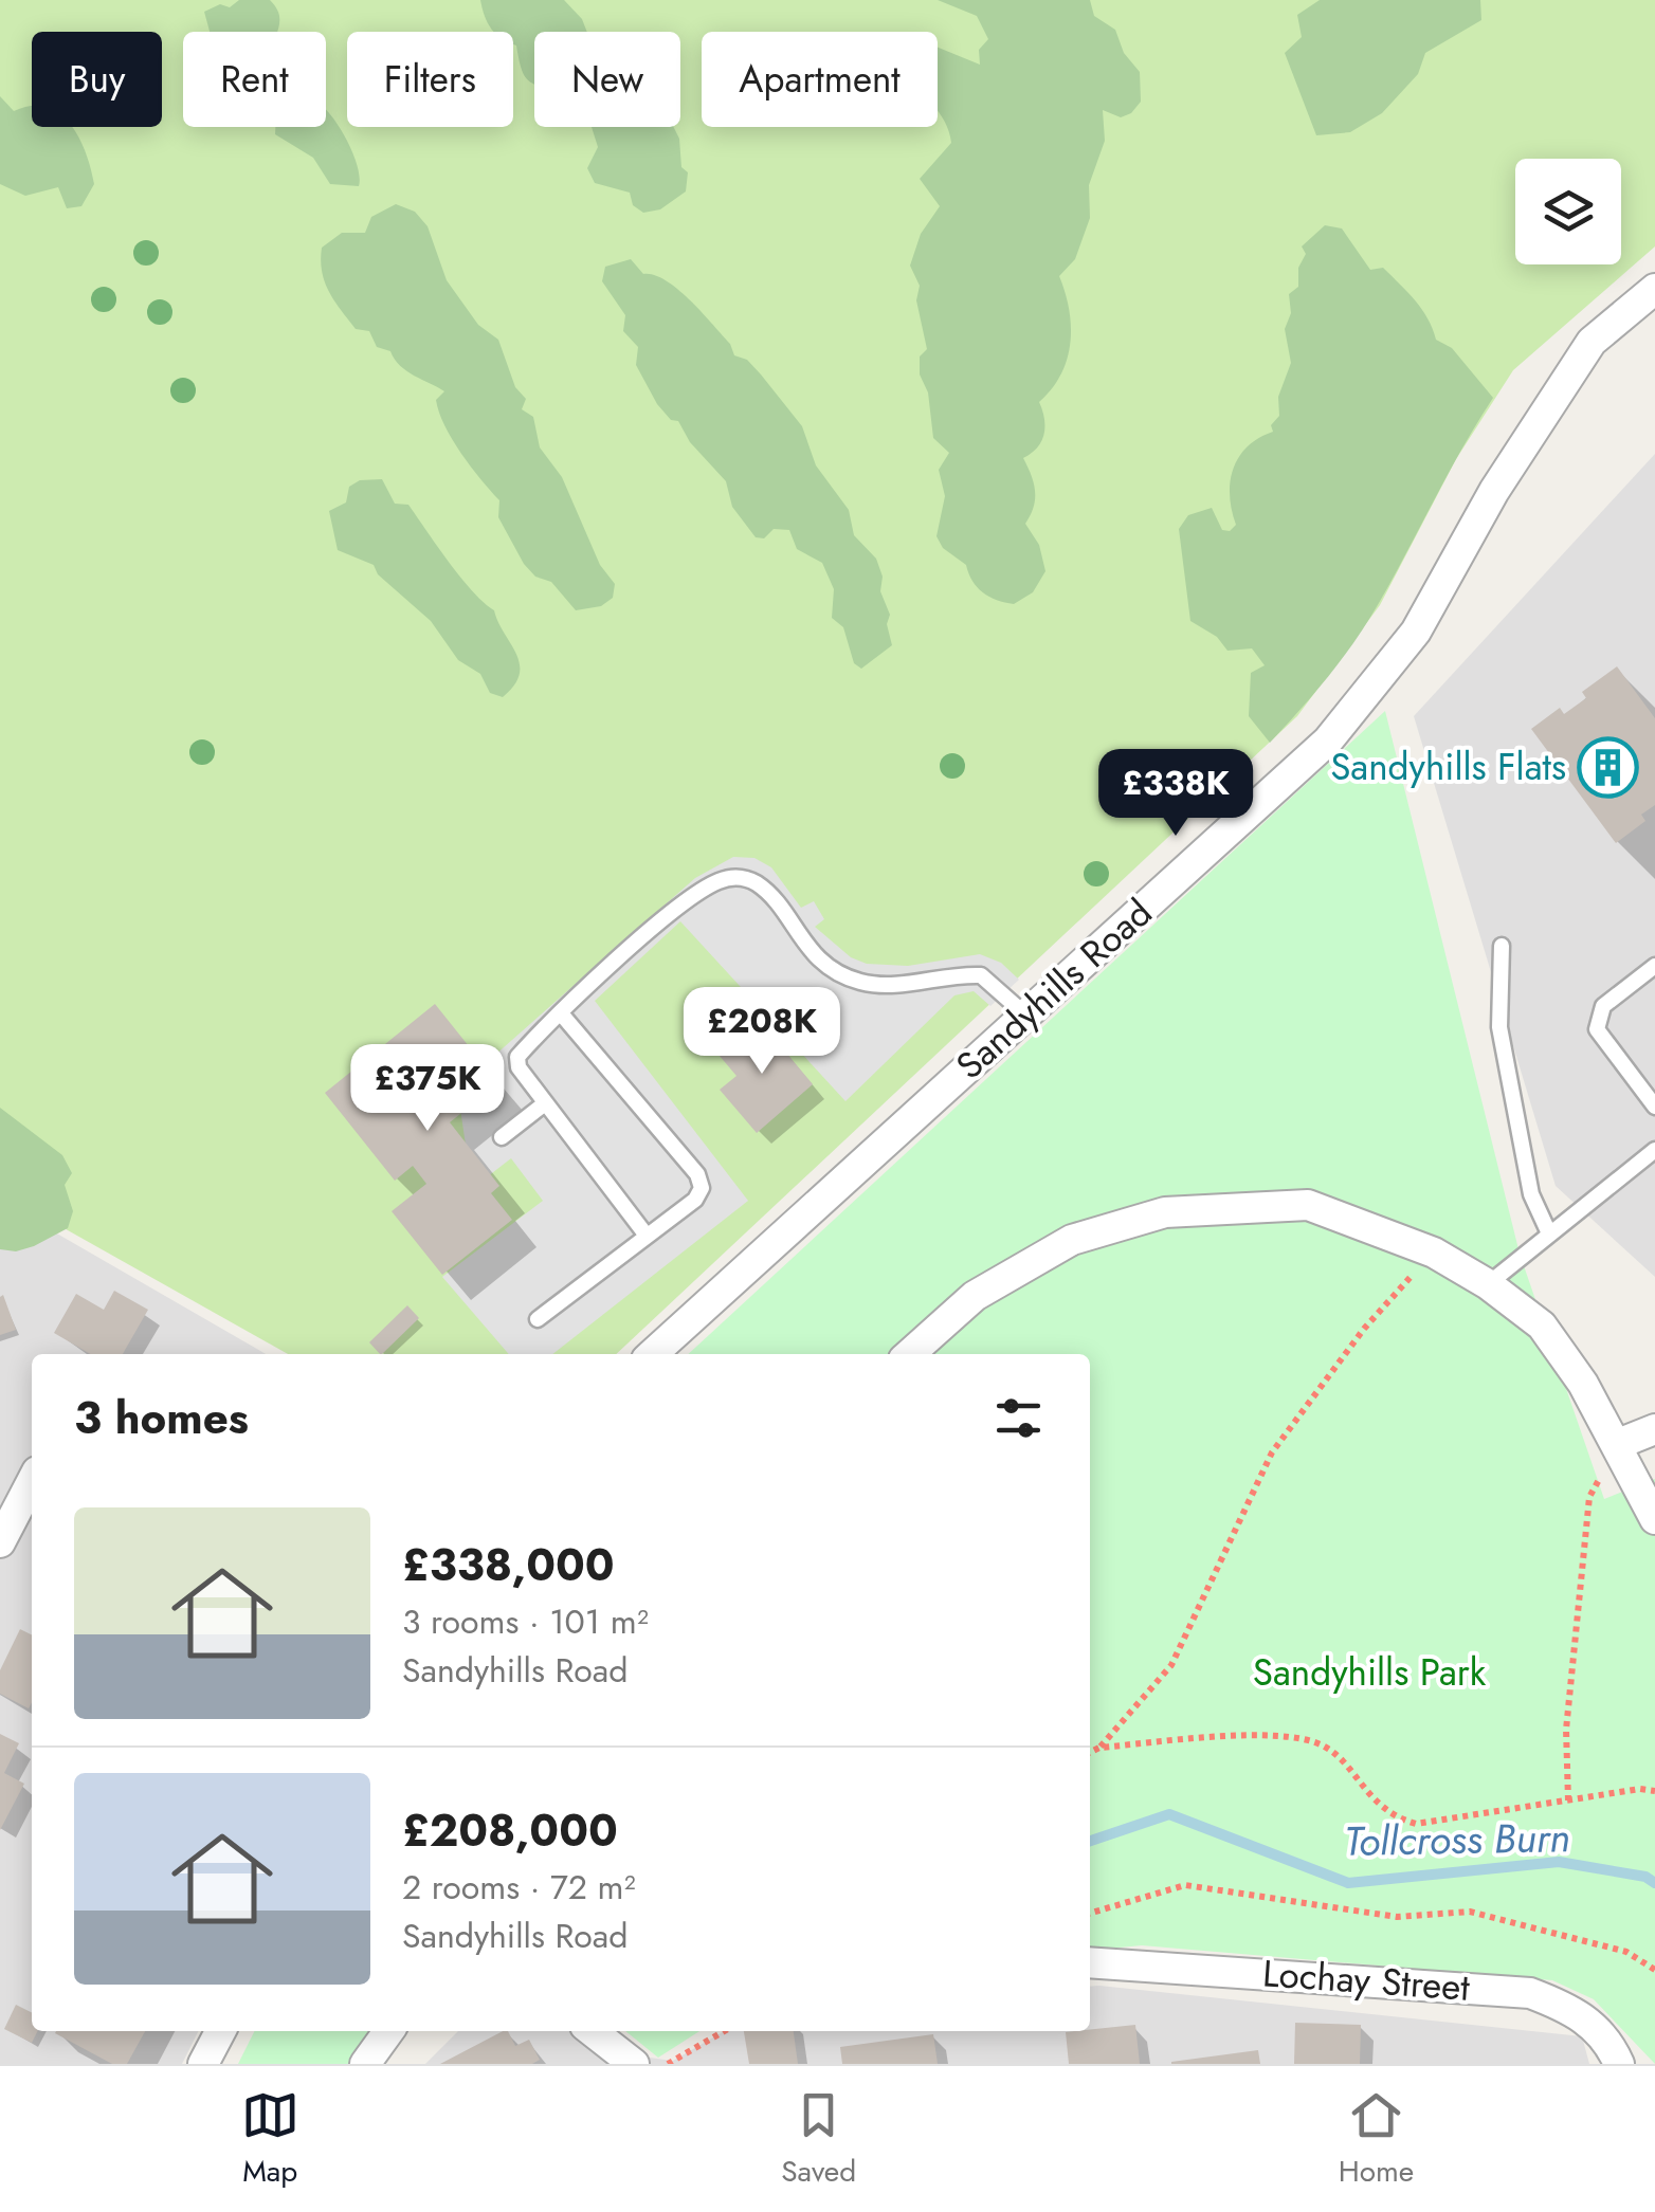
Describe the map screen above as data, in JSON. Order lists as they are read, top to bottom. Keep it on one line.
{"streets":{"street":["Sandyhills Road","Lochay Street"]},"water":["Tollcross Burn"],"parks":["Sandyhills Park"],"places":{"building":["Sandyhills Flats"]},"page":{"chip":["Buy","Rent","Filters","New","Apartment"],"price":["£338K","£208K","£375K"],"heading":"3 homes","list":[{"name":"£338,000","note":"3 rooms · 101 m² · Sandyhills Road"},{"name":"£208,000","note":"2 rooms · 72 m² · Sandyhills Road"}],"tabs":["Map","Saved","Home"]}}
